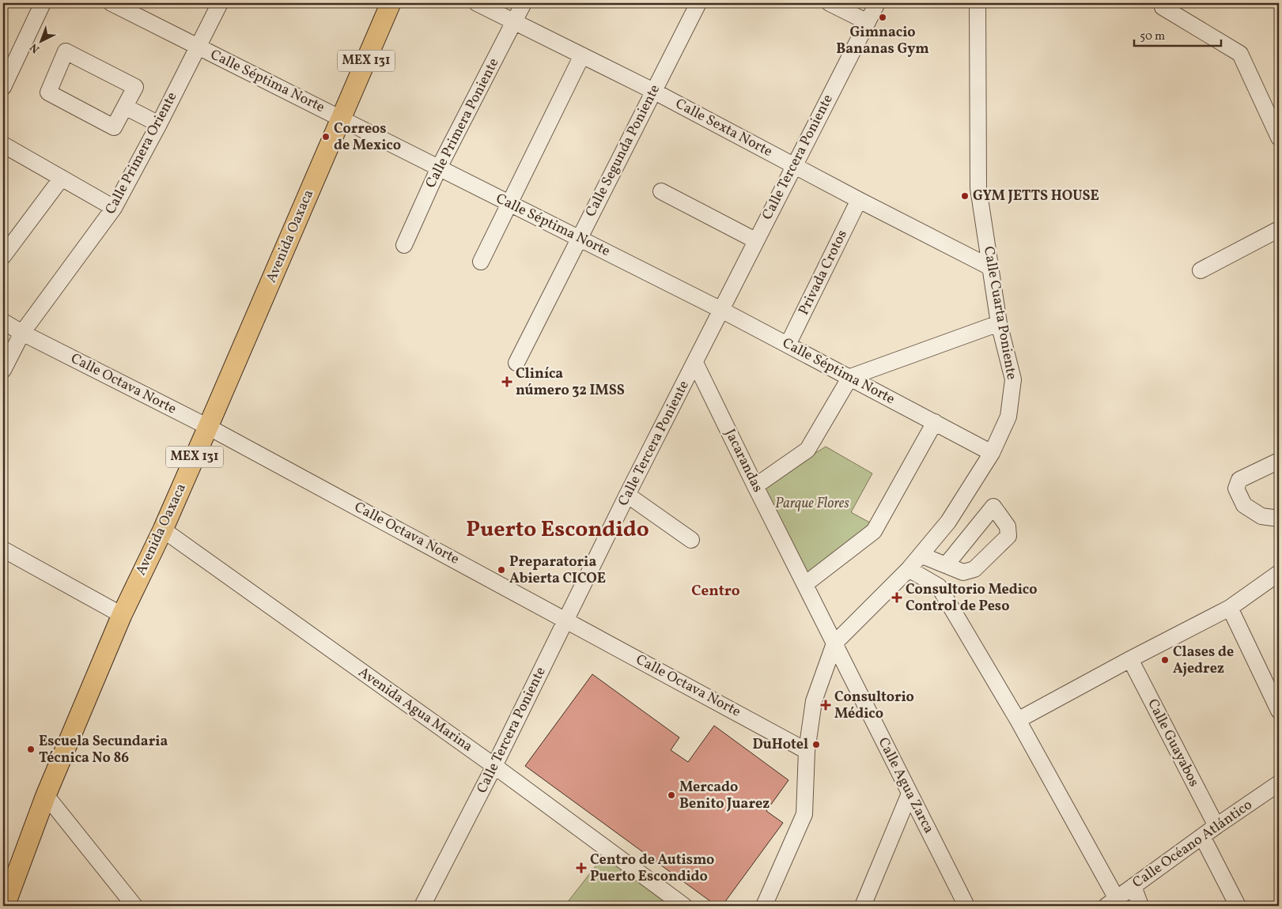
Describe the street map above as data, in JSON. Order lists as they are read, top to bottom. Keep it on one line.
{"streets":{"main road":["MEX 131","Avenida Oaxaca"],"street":["Calle Séptima Norte","Calle Primera Poniente","Calle Sexta Norte","Calle Segunda Poniente","Calle Primera Oriente","Calle Tercera Poniente","Privada Crotos","Calle Cuarta Poniente","Calle Octava Norte","Jacarandas","Avenida Agua Marina","Calle Guayabos","Calle Agua Zarca","Calle Océano Atlántico"]},"crossings":[["Calle Séptima Norte","Calle Primera Poniente"],["Calle Séptima Norte","Calle Segunda Poniente"],["Calle Séptima Norte","Calle Primera Oriente"],["Calle Séptima Norte","Calle Tercera Poniente"],["Calle Séptima Norte","Avenida Oaxaca"],["Calle Séptima Norte","Privada Crotos"],["Calle Séptima Norte","Calle Cuarta Poniente"],["Calle Primera Poniente","Calle Sexta Norte"],["Calle Sexta Norte","Calle Segunda Poniente"],["Calle Sexta Norte","Calle Tercera Poniente"],["Calle Sexta Norte","Privada Crotos"],["Calle Sexta Norte","Calle Cuarta Poniente"],["Calle Primera Oriente","Calle Octava Norte"],["Calle Tercera Poniente","Calle Octava Norte"],["Calle Tercera Poniente","Jacarandas"],["Calle Tercera Poniente","Avenida Agua Marina"],["Avenida Oaxaca","Calle Octava Norte"],["Avenida Oaxaca","Avenida Agua Marina"],["Calle Cuarta Poniente","Calle Octava Norte"],["Calle Cuarta Poniente","Jacarandas"],["Calle Cuarta Poniente","Calle Agua Zarca"],["Jacarandas","Calle Agua Zarca"],["Calle Guayabos","Calle Océano Atlántico"]],"districts":["Puerto Escondido","Centro"],"parks":["Parque Flores"],"places":{"other":["Gimnacio Bananas Gym","Correos de Mexico","GYM JETTS HOUSE","Preparatoria Abierta CICOE","Clases de Ajedrez","DuHotel","Escuela Secundaria Técnica No 86","Mercado Benito Juarez"],"health":["Cliníca número 32 IMSS","Consultorio Medico Control de Peso","Consultorio Médico","Centro de Autismo Puerto Escondido"]},"scale_bar":"50 m","north":"bottom left"}
